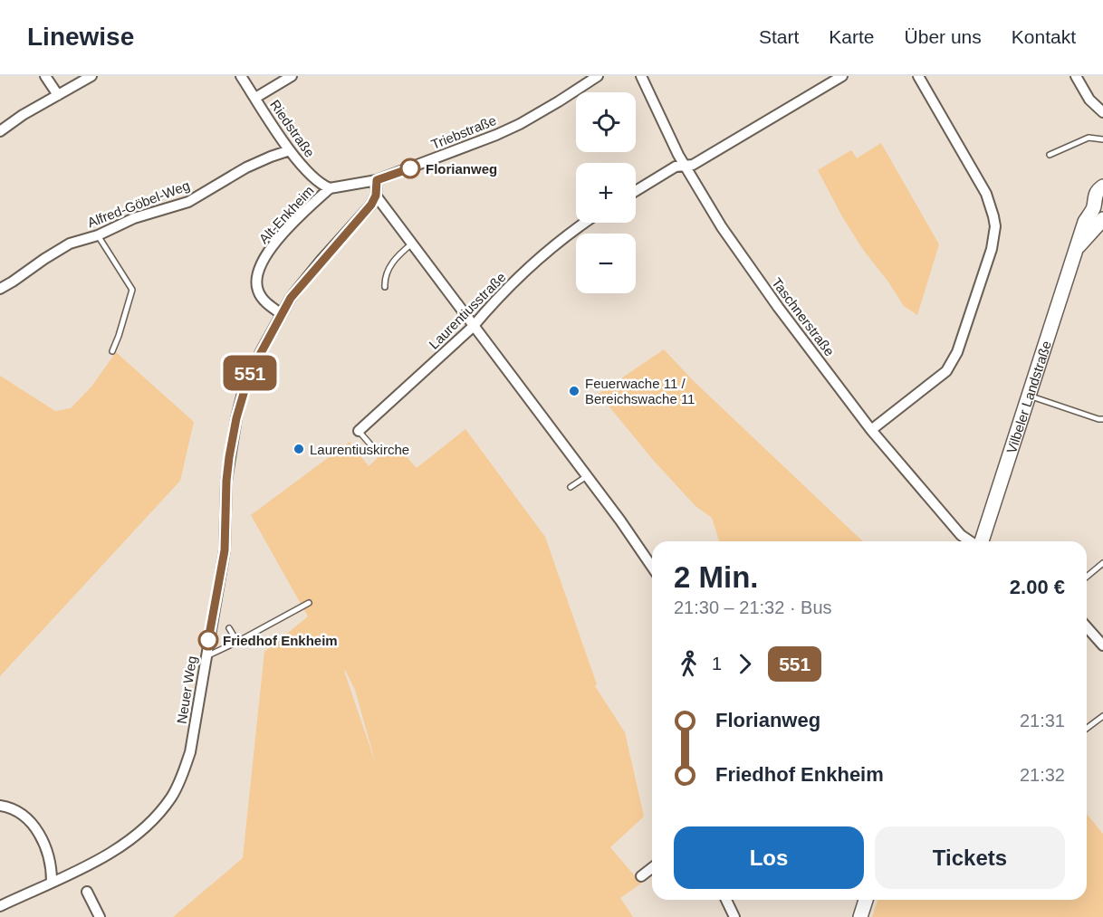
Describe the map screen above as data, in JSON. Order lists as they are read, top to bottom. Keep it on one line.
{"streets":{"main road":["Vilbeler Landstraße"],"street":["Riedstraße","Triebstraße","Alfred-Göbel-Weg","Alt-Enkheim","Laurentiusstraße","Taschnerstraße","Neuer Weg"]},"crossings":[["Riedstraße","Triebstraße"],["Riedstraße","Alfred-Göbel-Weg"],["Riedstraße","Alt-Enkheim"],["Triebstraße","Alt-Enkheim"],["Alt-Enkheim","Neuer Weg"]],"places":["Florianweg","Feuerwache 11 / Bereichswache 11","Laurentiuskirche","Friedhof Enkheim"],"lines":["bus line 551"],"page":{"header":"Linewise","nav":["Start","Karte","Über uns","Kontakt"],"on_map":"551","map_buttons":["+","−"],"heading":["2 Min.","21:30 – 21:32 · Bus","2.00 €"],"legs":["1","551"],"list":[{"name":"Florianweg","value":"21:31"},{"name":"Friedhof Enkheim","value":"21:32"}],"buttons":["Los","Tickets"]}}
